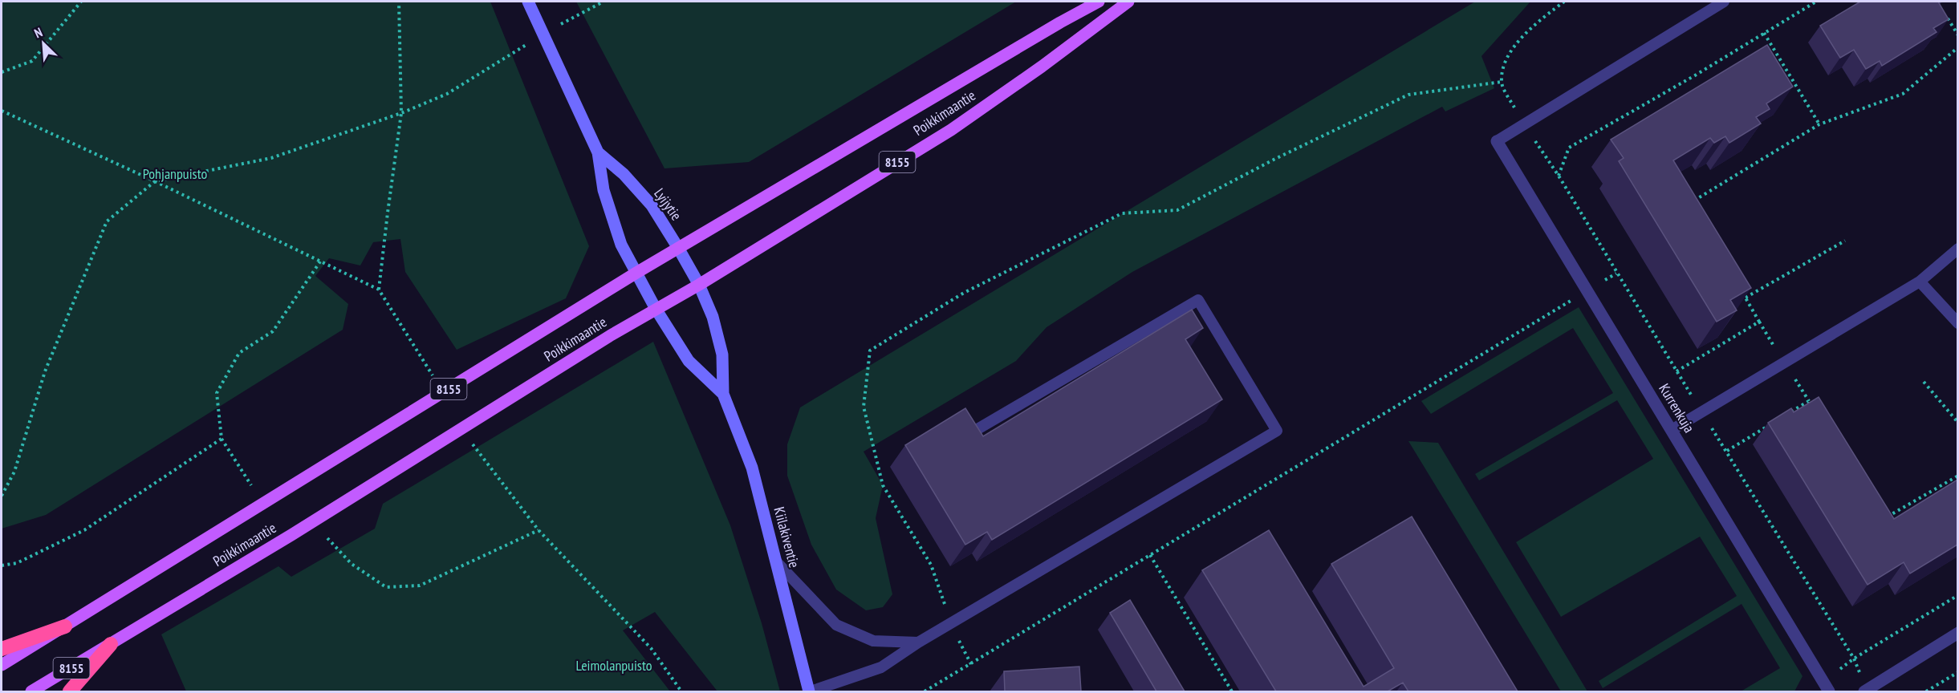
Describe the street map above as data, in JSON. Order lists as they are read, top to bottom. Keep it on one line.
{"streets":{"main road":["Poikkimaantie","8155"],"street":["Lyijytie","Kurrenkuja","Kiilakiventie"]},"crossings":[["Poikkimaantie","Lyijytie"],["Poikkimaantie","Kiilakiventie"],["Lyijytie","Kiilakiventie"]],"parks":["Pohjanpuisto","Leimolanpuisto"],"north":"top left"}
